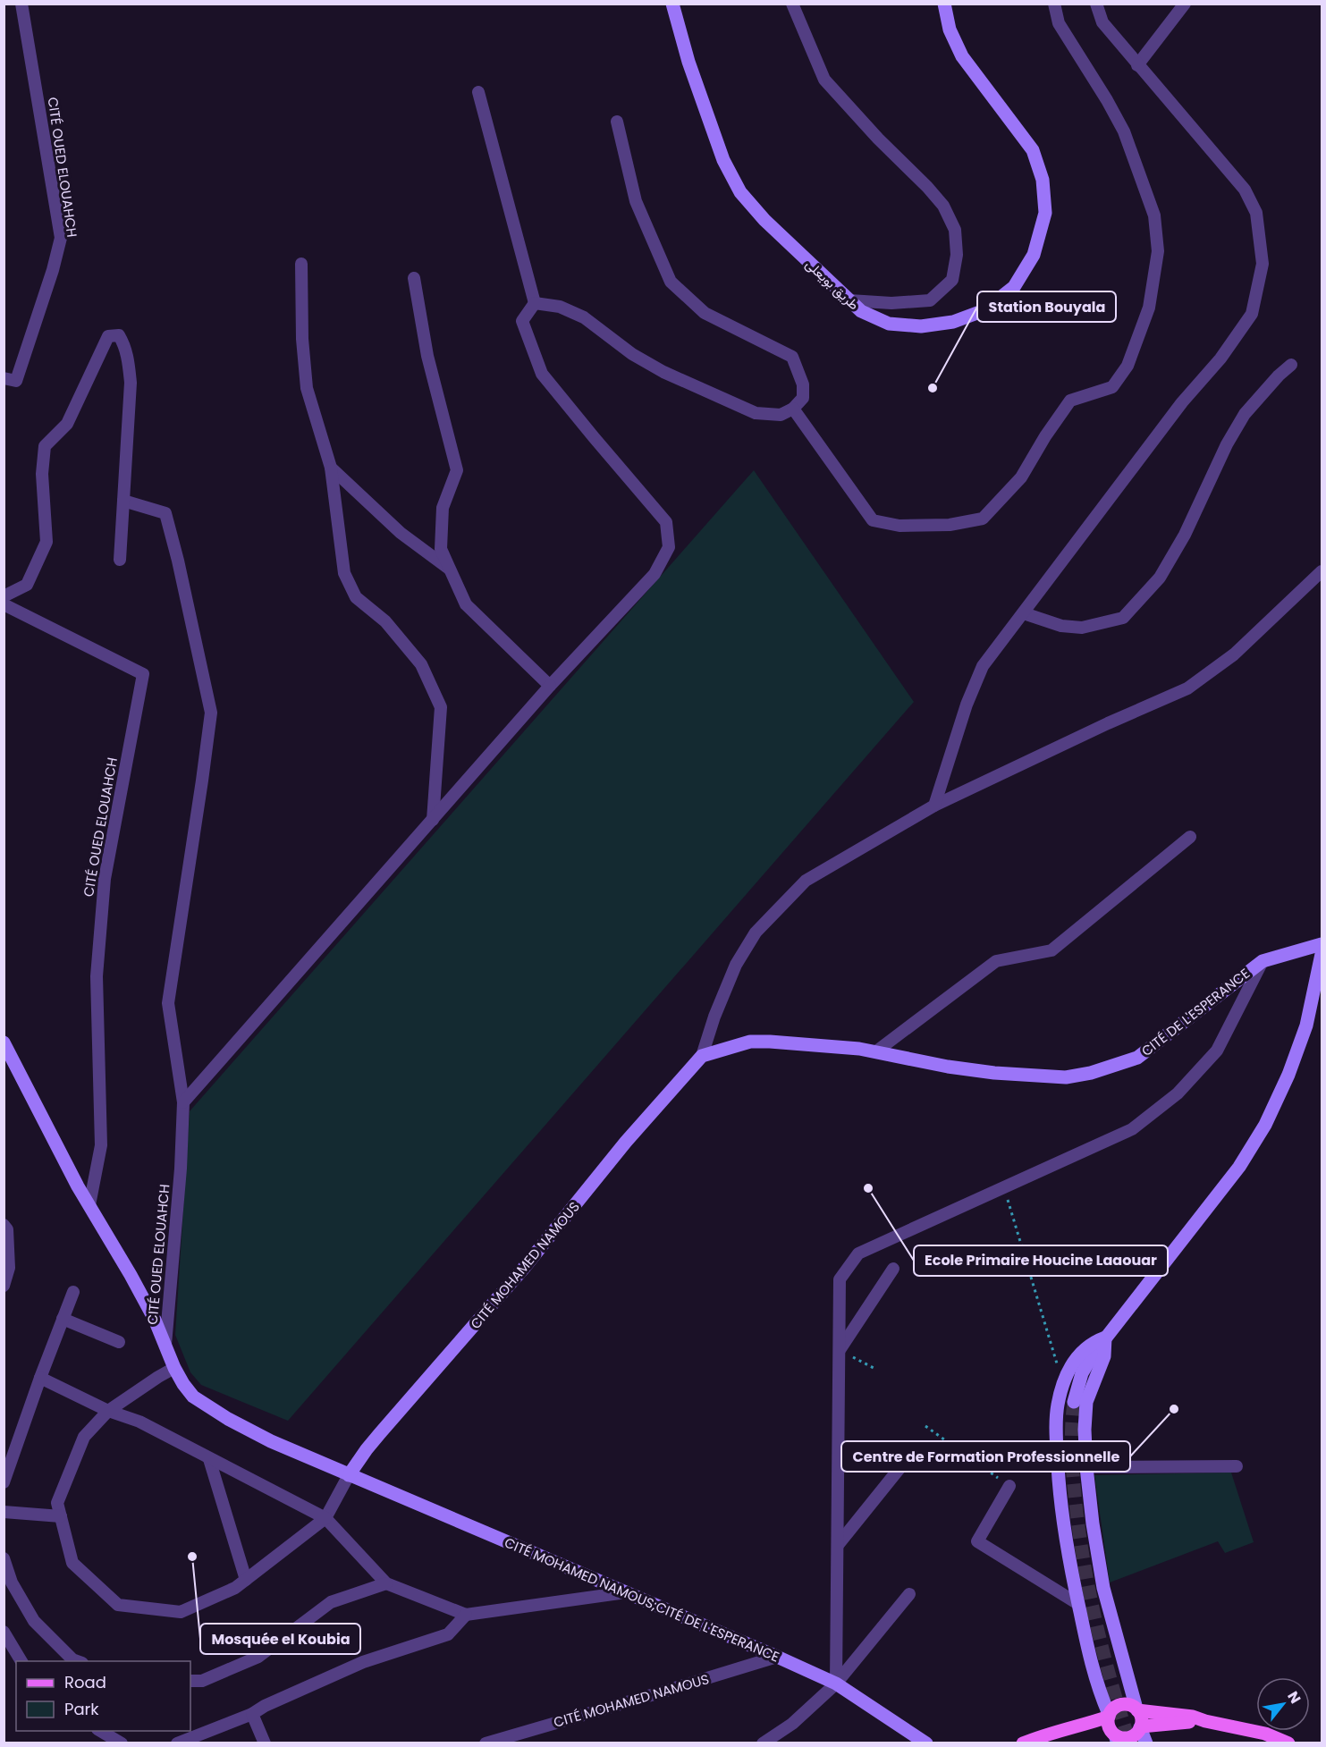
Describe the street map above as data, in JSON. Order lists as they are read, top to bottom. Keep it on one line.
{"streets":{"main road":["طريق بويعلى","CITÉ DE L'ESPERANCE","CITÉ MOHAMED NAMOUS","CITÉ MOHAMED NAMOUS;CITÉ DE L'ESPERANCE"],"street":["CITÉ OUED ELOUAHCH"]},"crossings":[["CITÉ DE L'ESPERANCE","CITÉ MOHAMED NAMOUS"],["CITÉ MOHAMED NAMOUS","CITÉ MOHAMED NAMOUS;CITÉ DE L'ESPERANCE"]],"places":["Station Bouyala","Ecole Primaire Houcine Laaouar","Centre de Formation Professionnelle","Mosquée el Koubia"],"legend":["Road","Park"],"north":"top right"}
